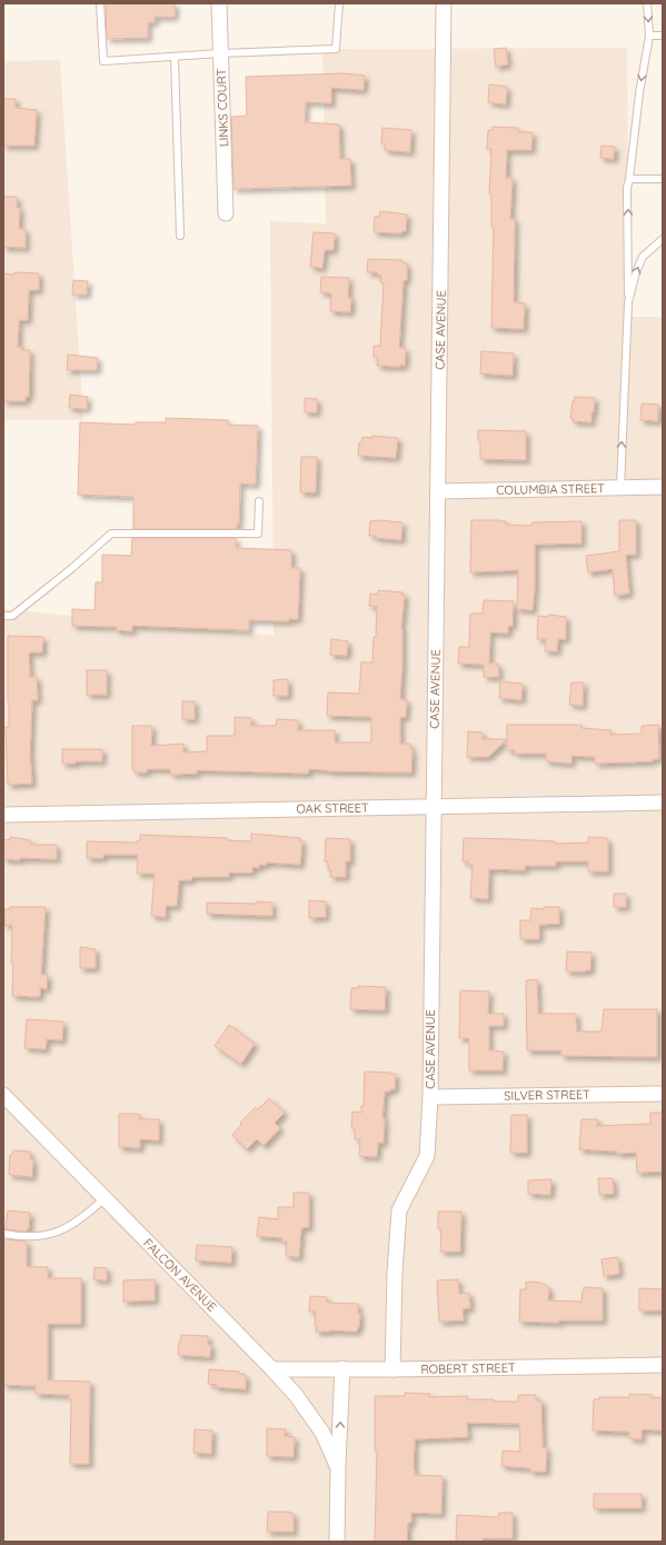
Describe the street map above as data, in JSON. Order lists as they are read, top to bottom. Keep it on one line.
{"streets":{"street":["LINKS COURT","CASE AVENUE","COLUMBIA STREET","OAK STREET","SILVER STREET","FALCON AVENUE","ROBERT STREET"]},"crossings":[["CASE AVENUE","COLUMBIA STREET"],["CASE AVENUE","OAK STREET"],["CASE AVENUE","SILVER STREET"],["CASE AVENUE","ROBERT STREET"],["FALCON AVENUE","ROBERT STREET"]]}
